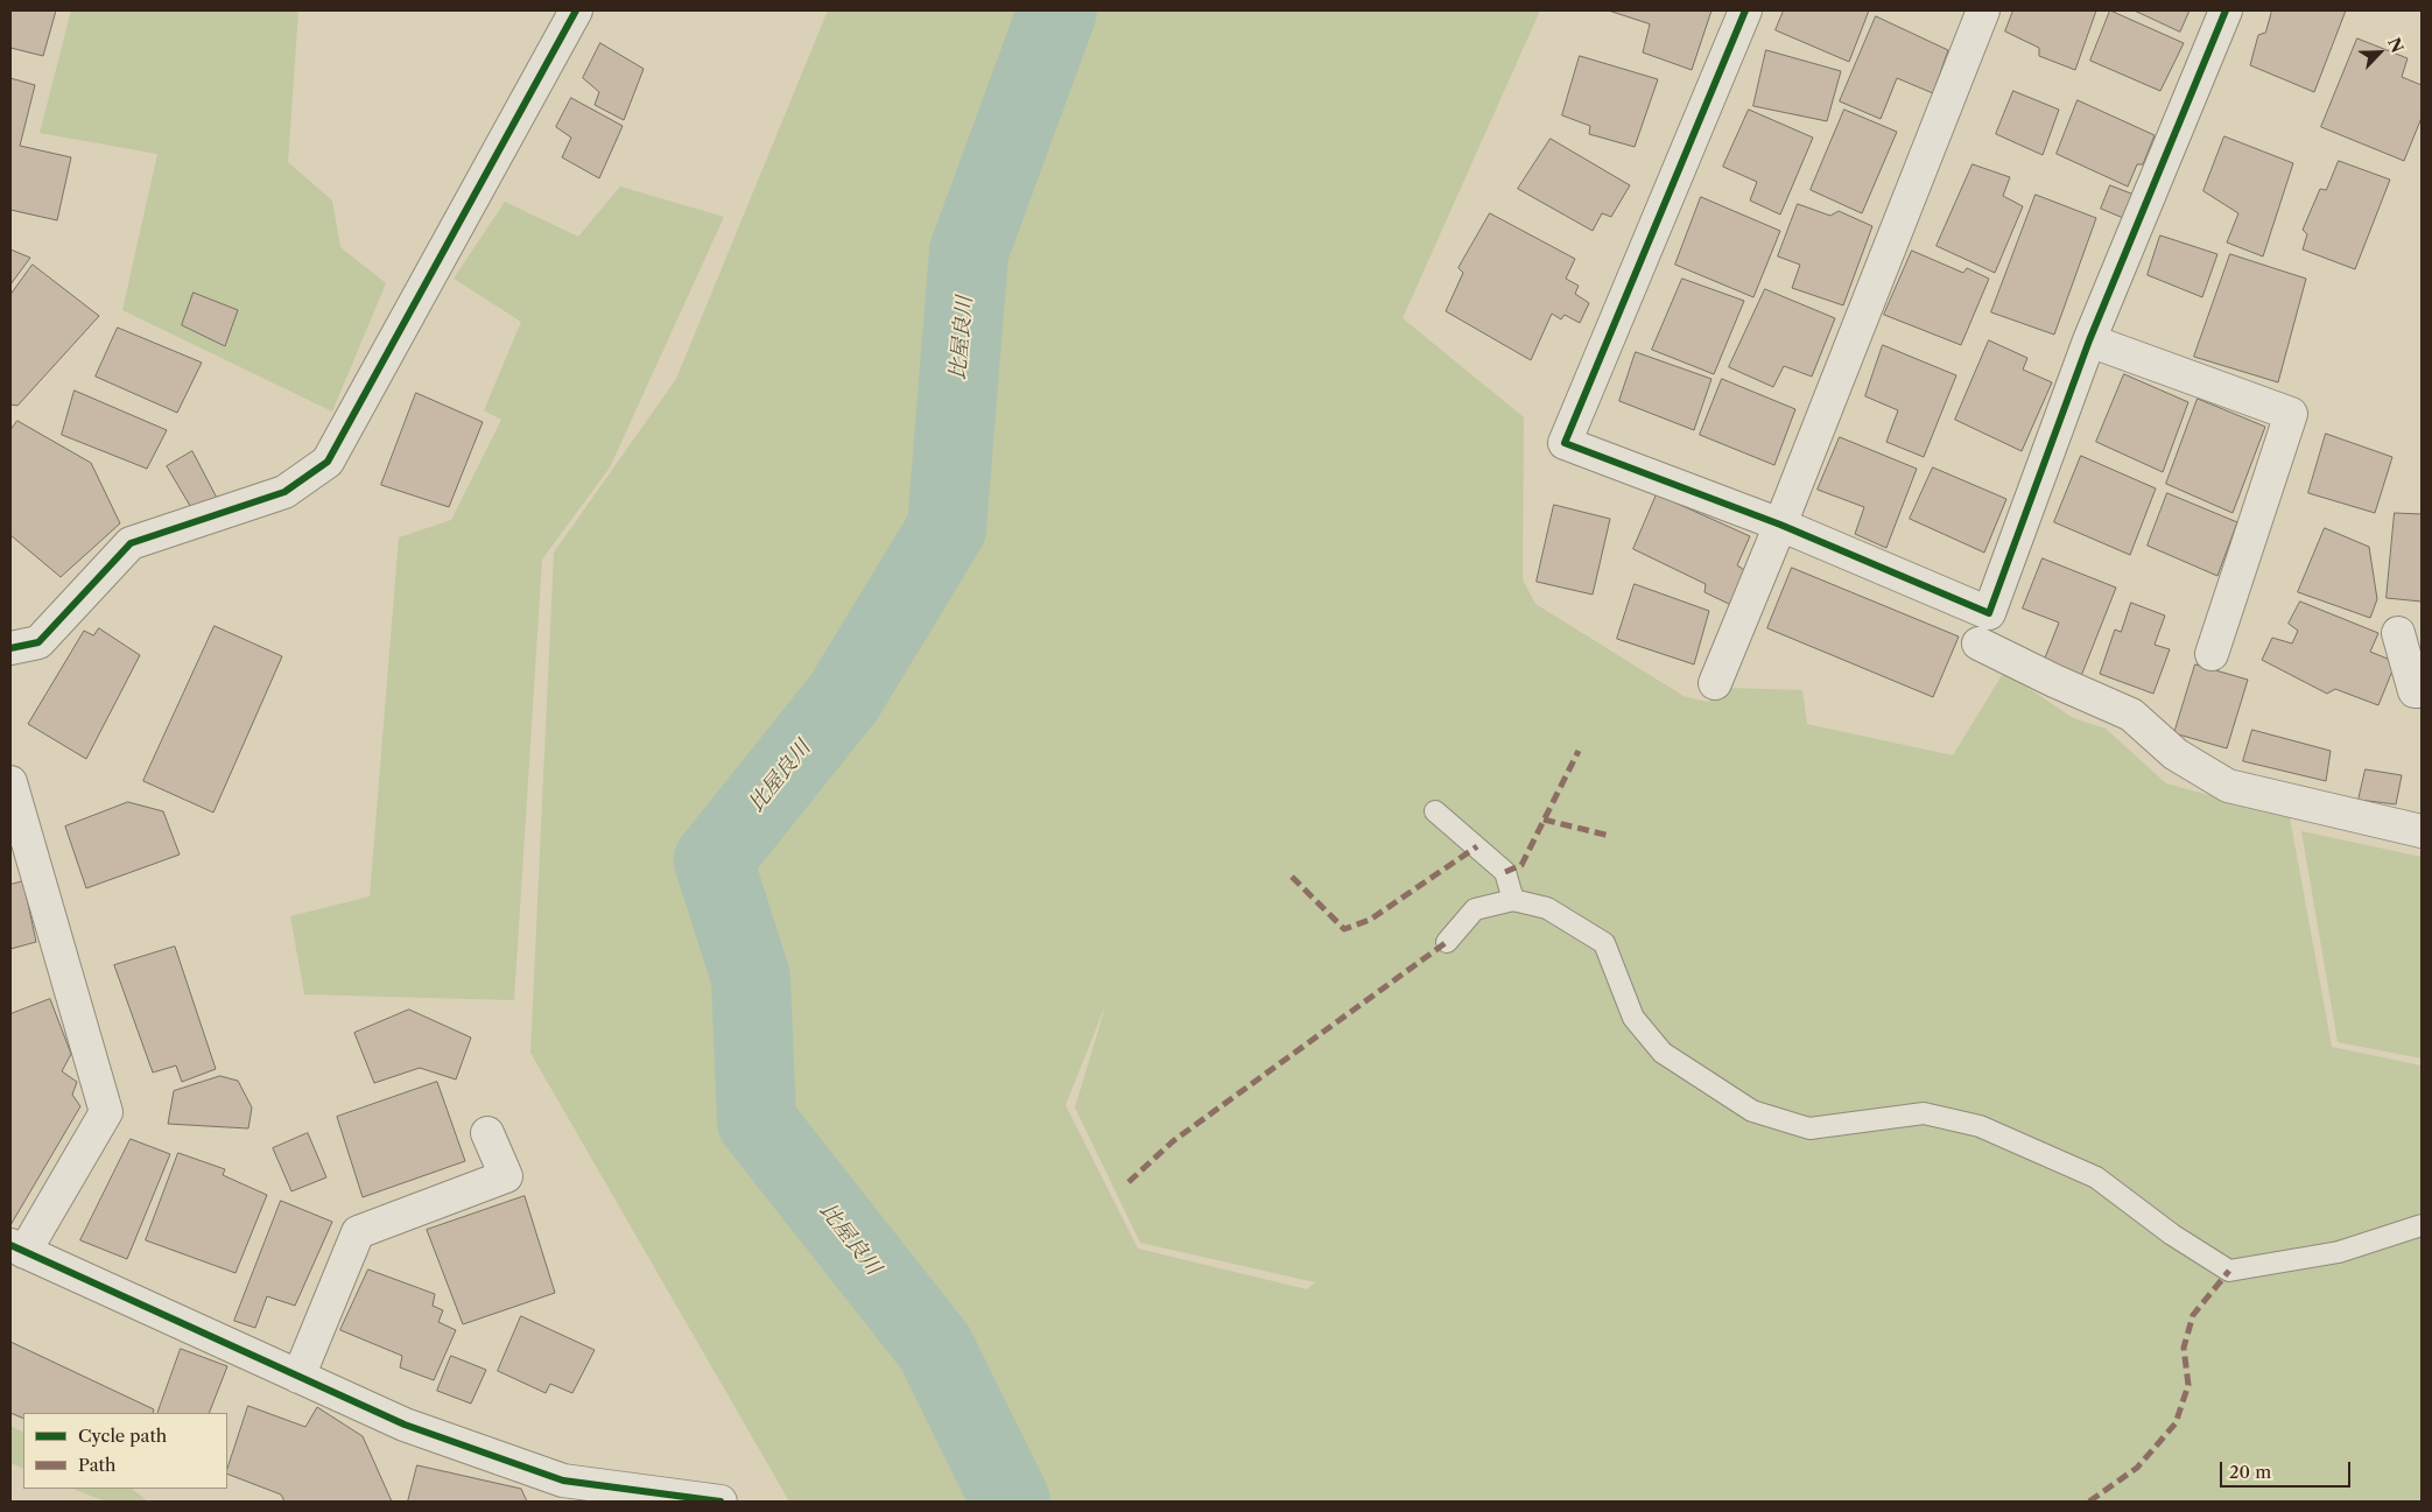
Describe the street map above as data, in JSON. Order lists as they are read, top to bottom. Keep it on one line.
{"water":["比屋良川"],"legend":["Cycle path","Path"],"scale_bar":"20 m","north":"top right"}
